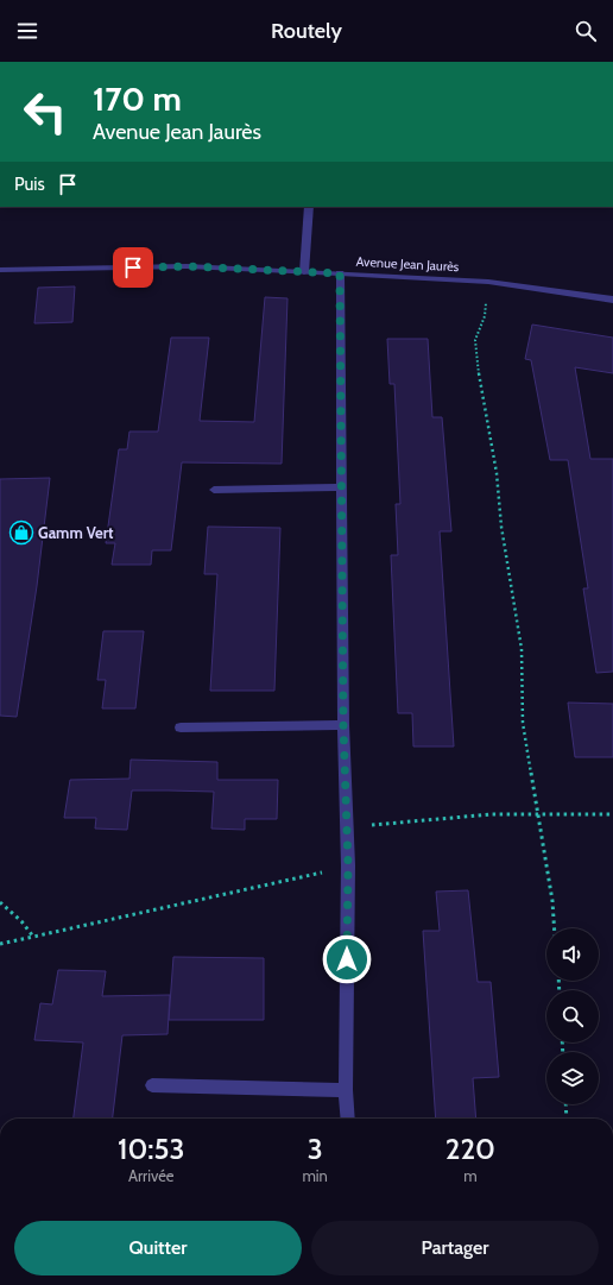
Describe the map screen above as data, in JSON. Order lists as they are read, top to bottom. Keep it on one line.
{"streets":{"street":["Avenue Jean Jaurès"]},"places":{"shop":["Gamm Vert"]},"page":{"header":"Routely","turn":["170 m","Avenue Jean Jaurès"],"then":"Puis","eta":["10:53","Arrivée","3","min","220","m"],"buttons":["Quitter","Partager"]}}
